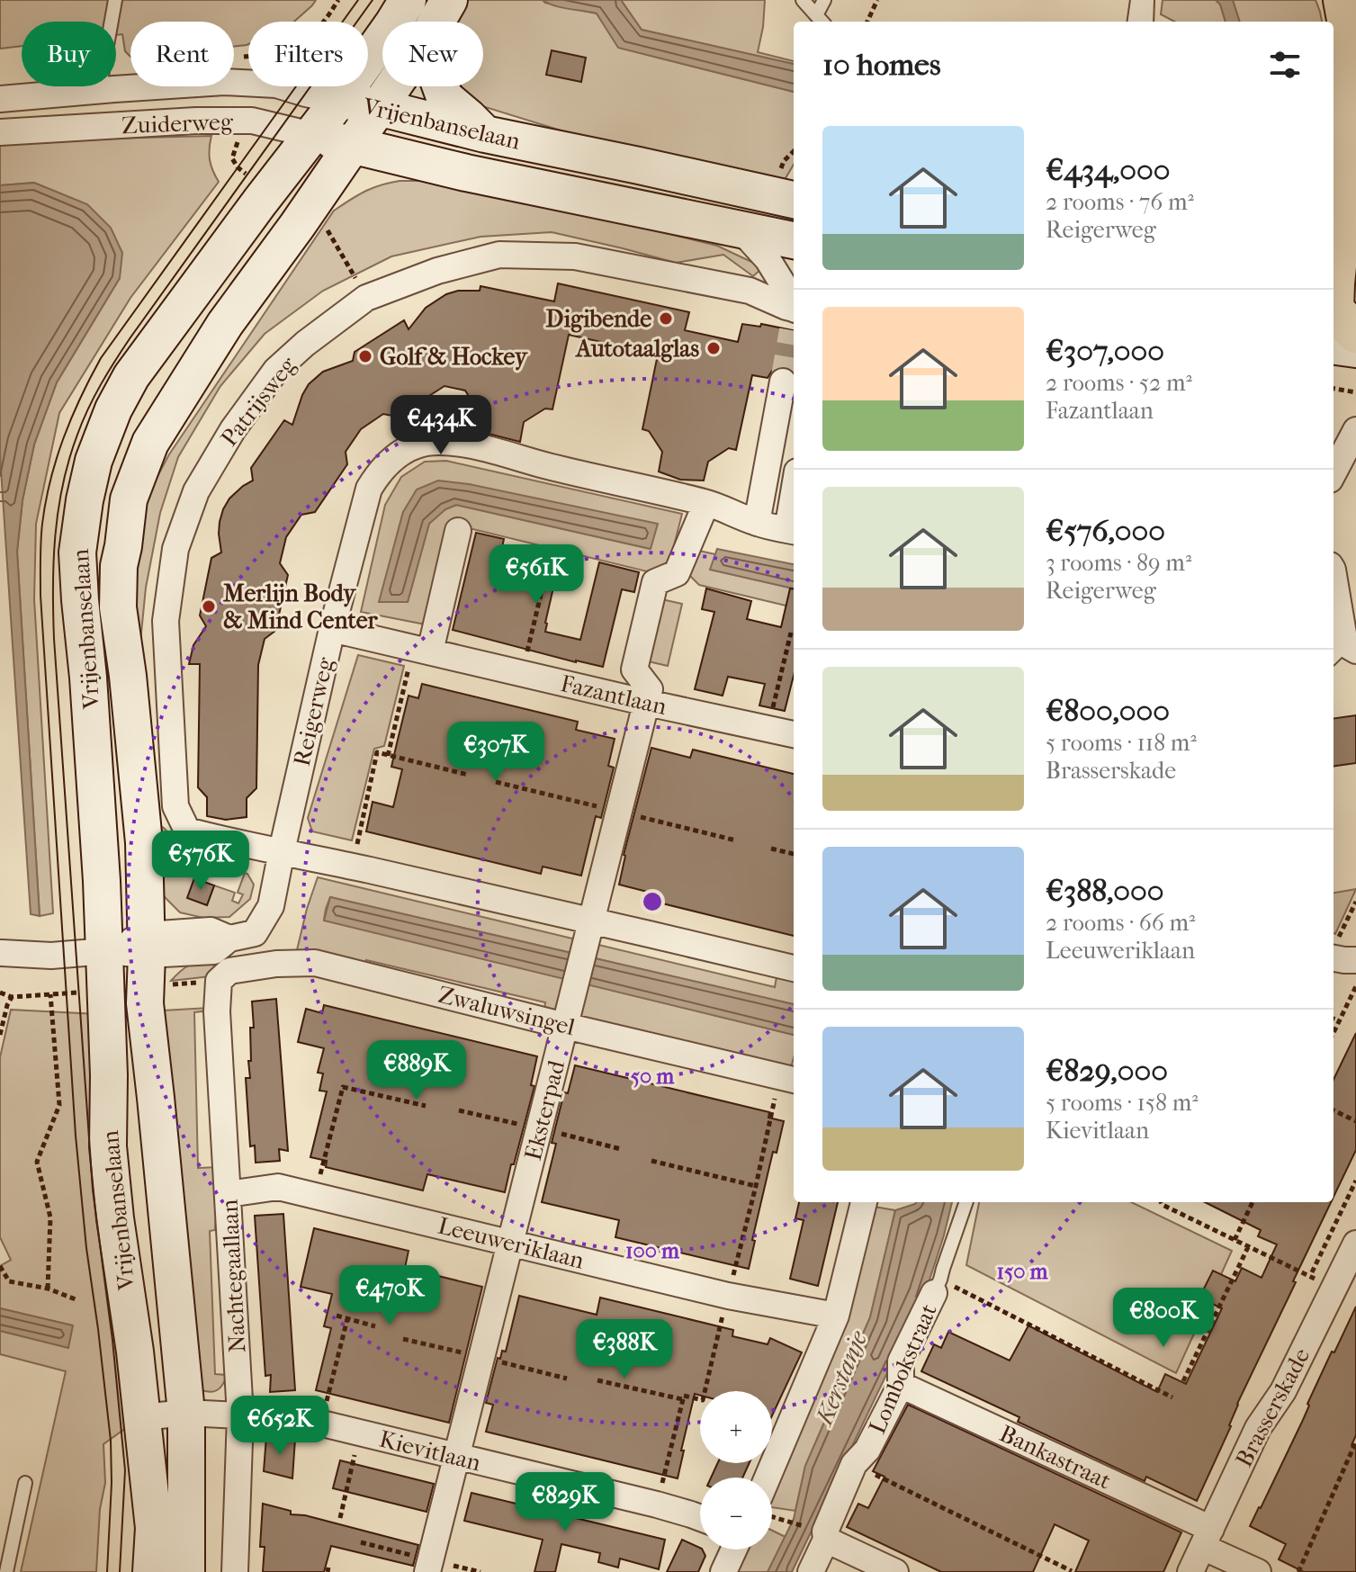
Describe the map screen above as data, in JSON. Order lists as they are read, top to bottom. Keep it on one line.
{"streets":{"main road":["Zuiderweg","Vrijenbanselaan"],"street":["Patrijsweg","Fazantlaan","Reigerweg","Zwaluwsingel","Eksterpad","Leeuweriklaan","Nachtegaallaan","Lombokstraat","Brasserskade","Kievitlaan","Bankastraat"]},"crossings":[["Zuiderweg","Vrijenbanselaan"],["Vrijenbanselaan","Reigerweg"],["Vrijenbanselaan","Kievitlaan"],["Patrijsweg","Reigerweg"],["Fazantlaan","Reigerweg"],["Fazantlaan","Eksterpad"],["Zwaluwsingel","Eksterpad"],["Zwaluwsingel","Nachtegaallaan"],["Eksterpad","Leeuweriklaan"],["Eksterpad","Kievitlaan"],["Leeuweriklaan","Nachtegaallaan"],["Nachtegaallaan","Kievitlaan"],["Lombokstraat","Bankastraat"],["Brasserskade","Bankastraat"]],"water":["Kerstanje"],"places":["Digibende","Autotaalglas","Golf & Hockey","Merlijn Body & Mind Center"],"page":{"chip":["Buy","Rent","Filters","New"],"heading":"10 homes","list":[{"name":"€434,000","note":"2 rooms · 76 m² · Reigerweg"},{"name":"€307,000","note":"2 rooms · 52 m² · Fazantlaan"},{"name":"€576,000","note":"3 rooms · 89 m² · Reigerweg"},{"name":"€800,000","note":"5 rooms · 118 m² · Brasserskade"},{"name":"€388,000","note":"2 rooms · 66 m² · Leeuweriklaan"},{"name":"€829,000","note":"5 rooms · 158 m² · Kievitlaan"}],"price":["€434K","€561K","€307K","€576K","€889K","€470K","€800K","€388K","€652K","€829K"],"map_buttons":["+","−"]},"rings":["50 m","100 m","150 m"]}
